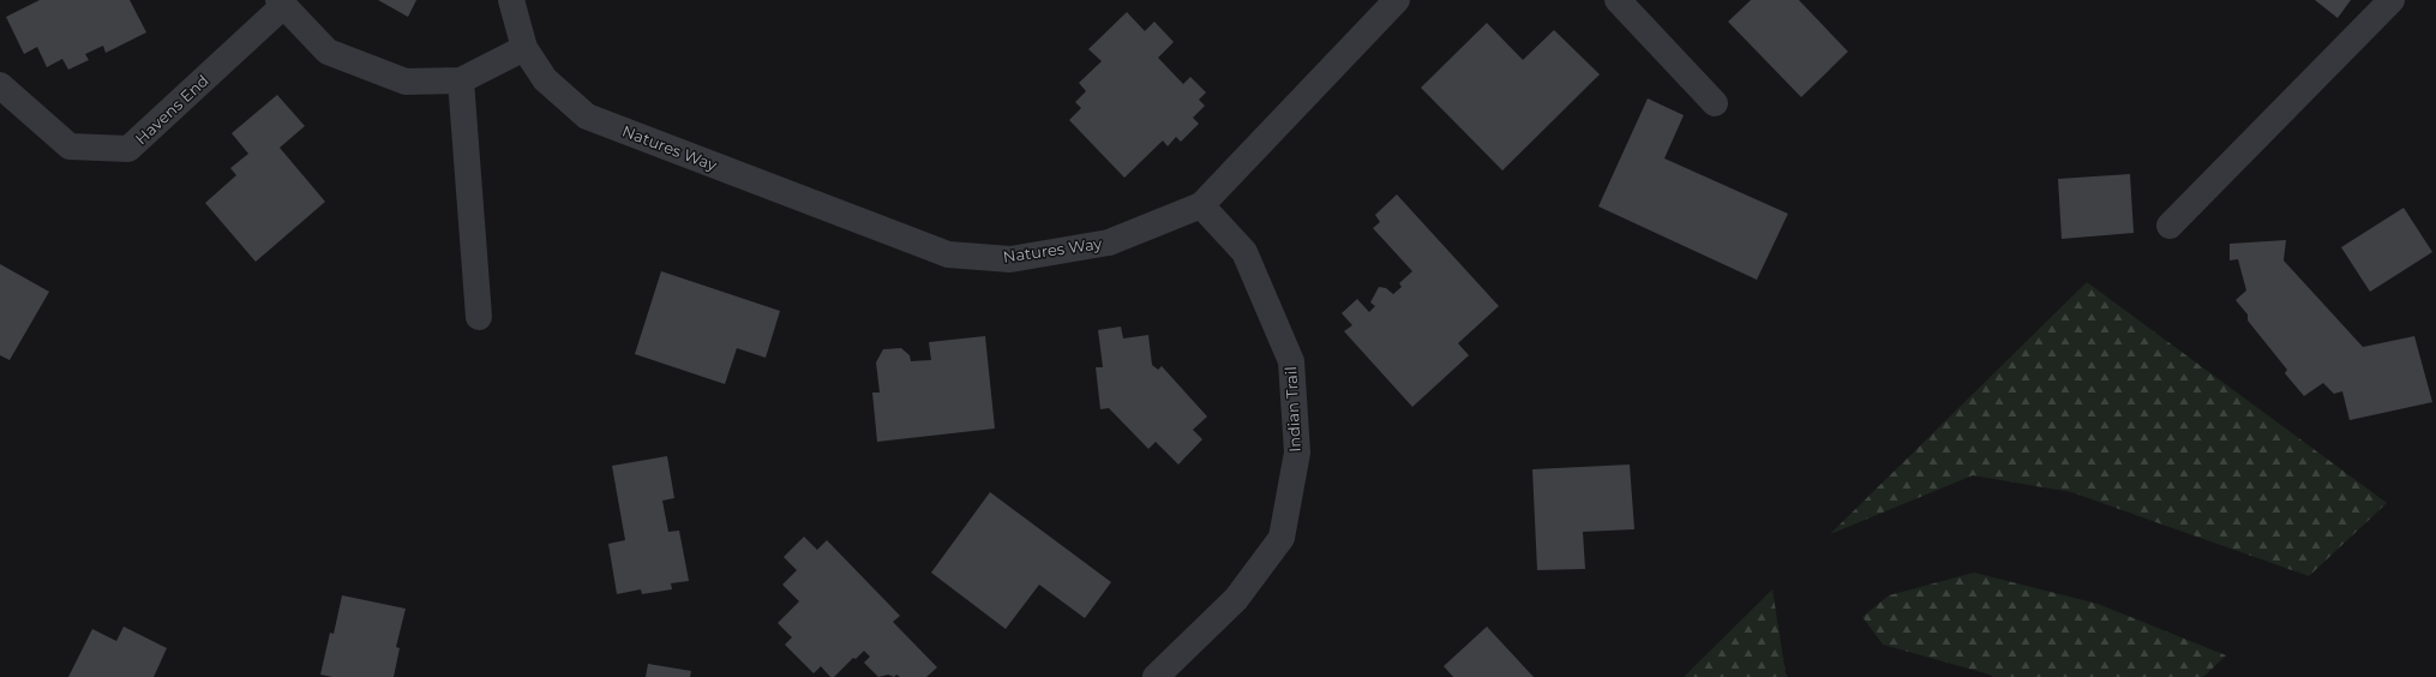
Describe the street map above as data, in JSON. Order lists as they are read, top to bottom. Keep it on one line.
{"streets":{"street":["Havens End","Natures Way","Indian Trail"]},"crossings":[["Natures Way","Indian Trail"]]}
